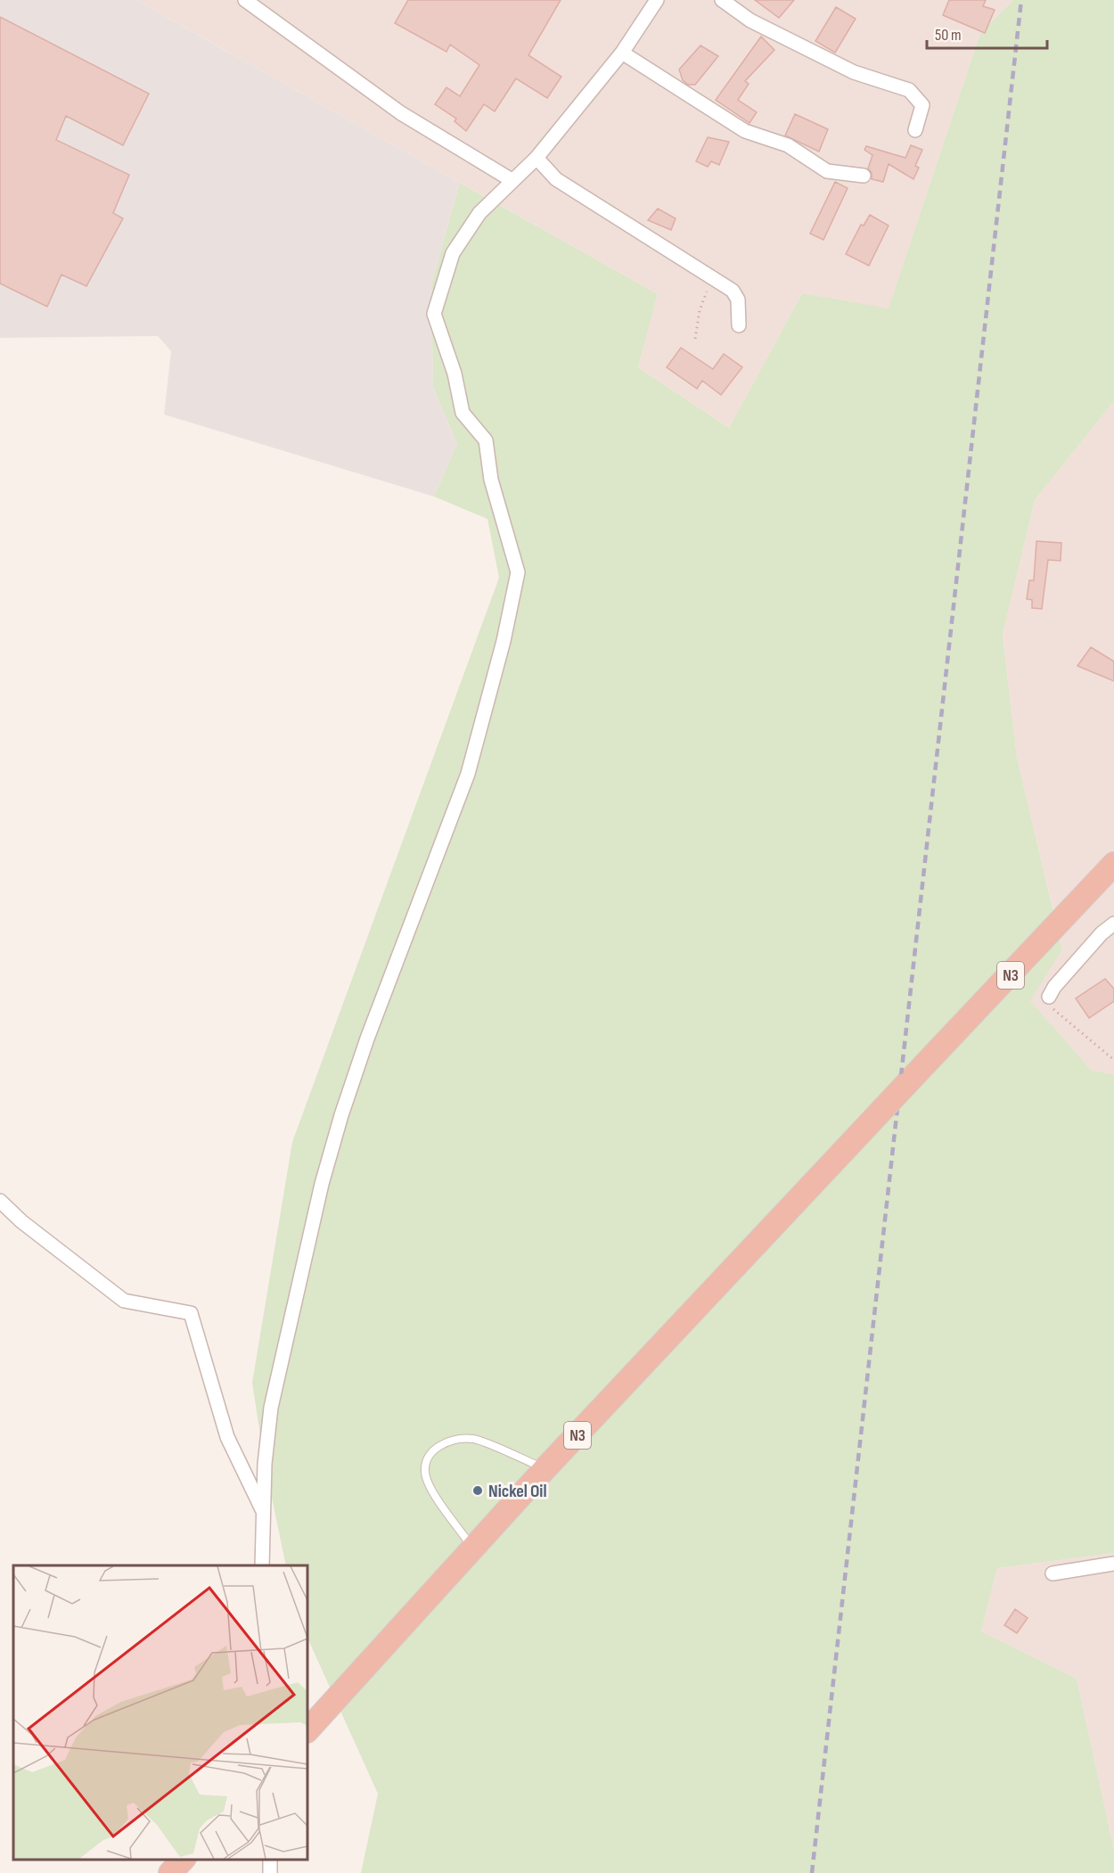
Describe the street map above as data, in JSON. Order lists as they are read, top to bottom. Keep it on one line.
{"streets":{"highway":["N3"]},"places":["Nickel Oil"],"scale_bar":"50 m"}
